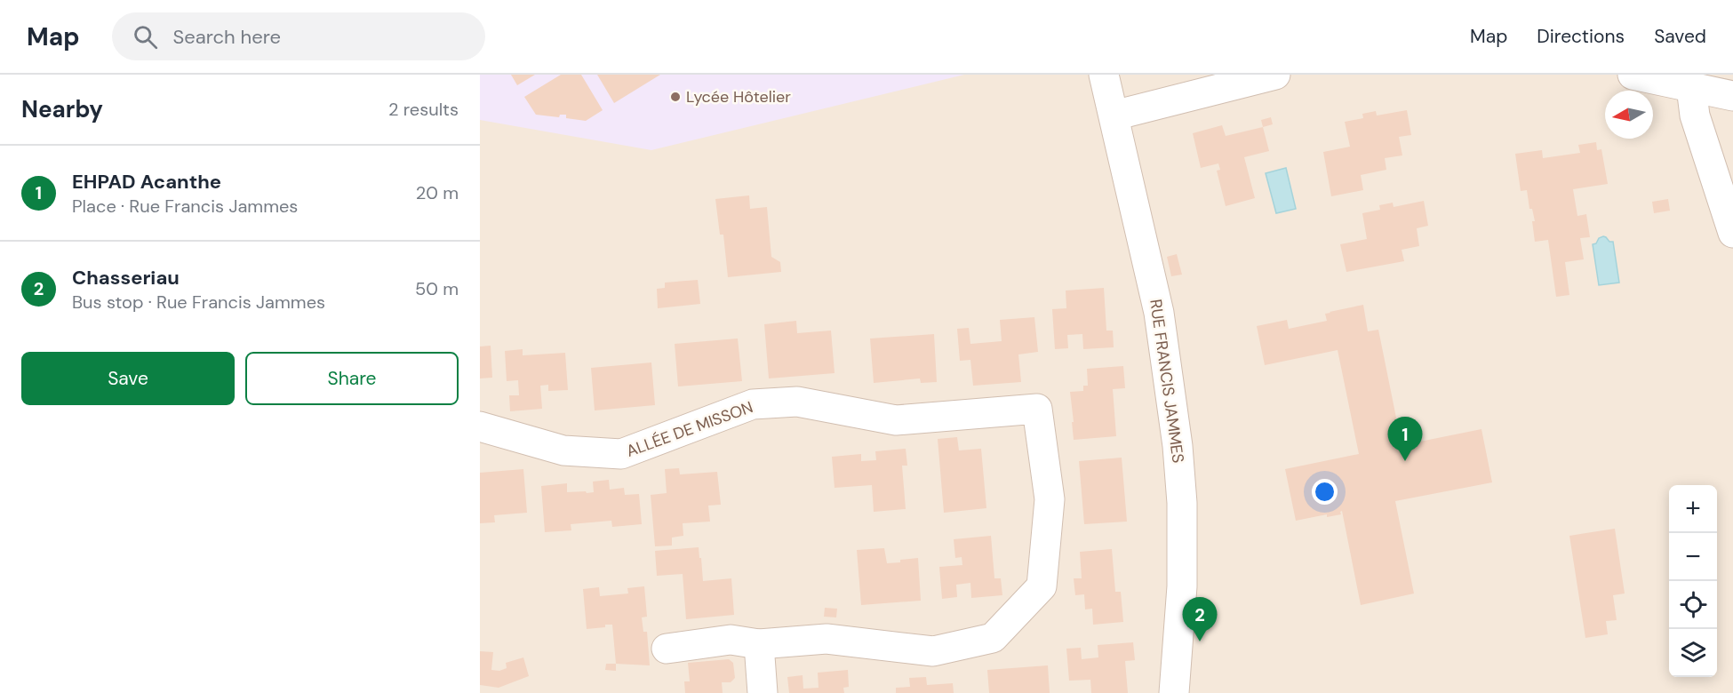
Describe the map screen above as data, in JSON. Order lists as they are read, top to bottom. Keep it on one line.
{"streets":{"street":["RUE FRANCIS JAMMES","ALLÉE DE MISSON"]},"places":["Lycée Hôtelier"],"north":"left","page":{"header":"Map","search":"Search here","nav":["Map","Directions","Saved"],"heading":["Nearby","2 results"],"list":[{"mark":"1","name":"EHPAD Acanthe","note":"Place · Rue Francis Jammes","value":"20 m"},{"mark":"2","name":"Chasseriau","note":"Bus stop · Rue Francis Jammes","value":"50 m"}],"buttons":["Save","Share"],"pins":["1","2"],"map_buttons":["+","−"]}}
